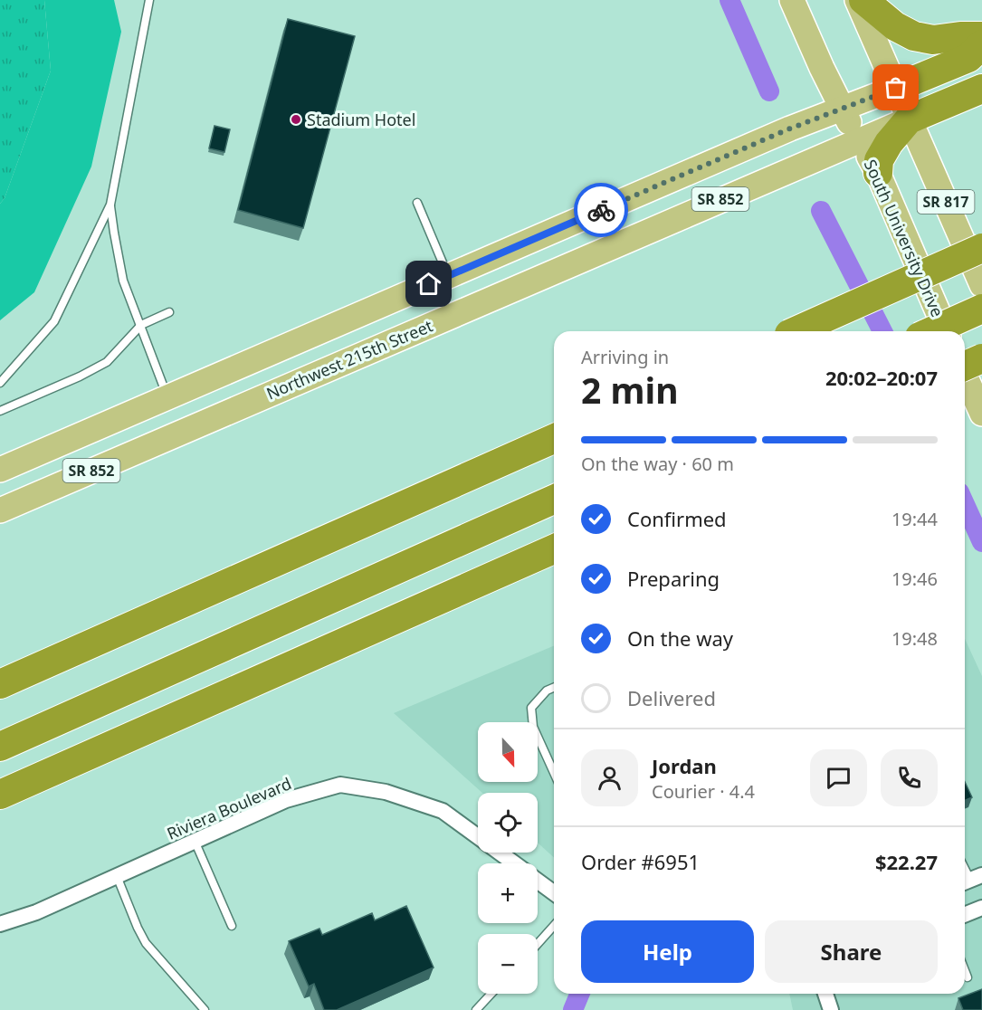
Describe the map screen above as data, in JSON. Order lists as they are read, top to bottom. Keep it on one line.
{"streets":{"main road":["SR 852","SR 817","South University Drive","Northwest 215th Street"],"street":["Riviera Boulevard"]},"crossings":[["SR 852","SR 817"],["SR 817","South University Drive"],["SR 817","Northwest 215th Street"],["South University Drive","Northwest 215th Street"]],"places":["Stadium Hotel"],"north":"bottom","page":{"heading":["2 min","Arriving in","20:02–20:07"],"panel":["Jordan","Courier · 4.4","Order #6951","$22.27"],"bar":"On the way · 60 m","list":[["Confirmed","19:44"],["Preparing","19:46"],["On the way","19:48"],"Delivered"],"map_buttons":["+","−"],"buttons":["Help","Share"]}}
